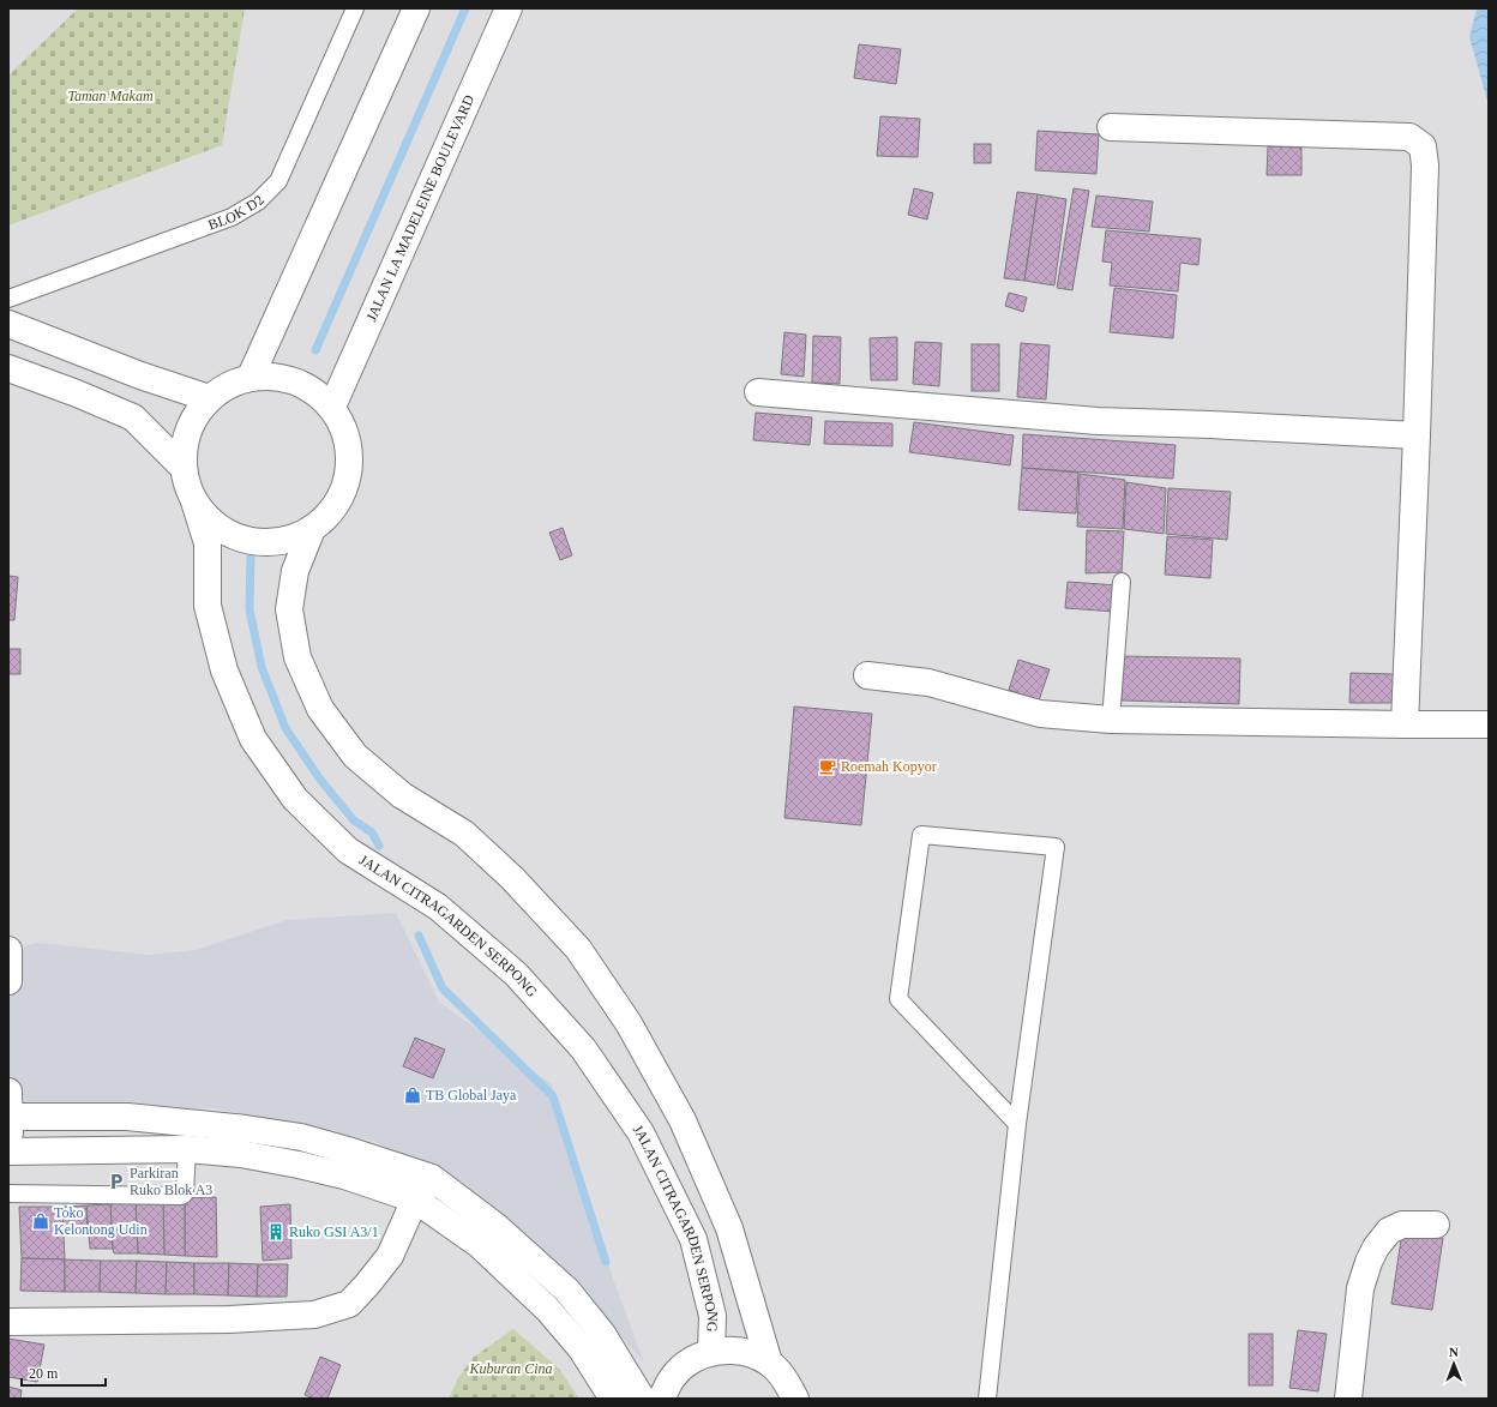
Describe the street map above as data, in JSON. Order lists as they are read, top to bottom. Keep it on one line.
{"streets":{"street":["JALAN LA MADELEINE BOULEVARD","JALAN CITRAGARDEN SERPONG"],"lane":["BLOK D2"]},"crossings":[["JALAN LA MADELEINE BOULEVARD","JALAN CITRAGARDEN SERPONG"]],"parks":["Taman Makam","Kuburan Cina"],"places":{"cafe":["Roemah Kopyor"],"shop":["TB Global Jaya","Toko Kelontong Udin"],"parking":["Parkiran Ruko Blok A3"],"building":["Ruko GSI A3/1"]},"scale_bar":"20 m","north":"top"}
